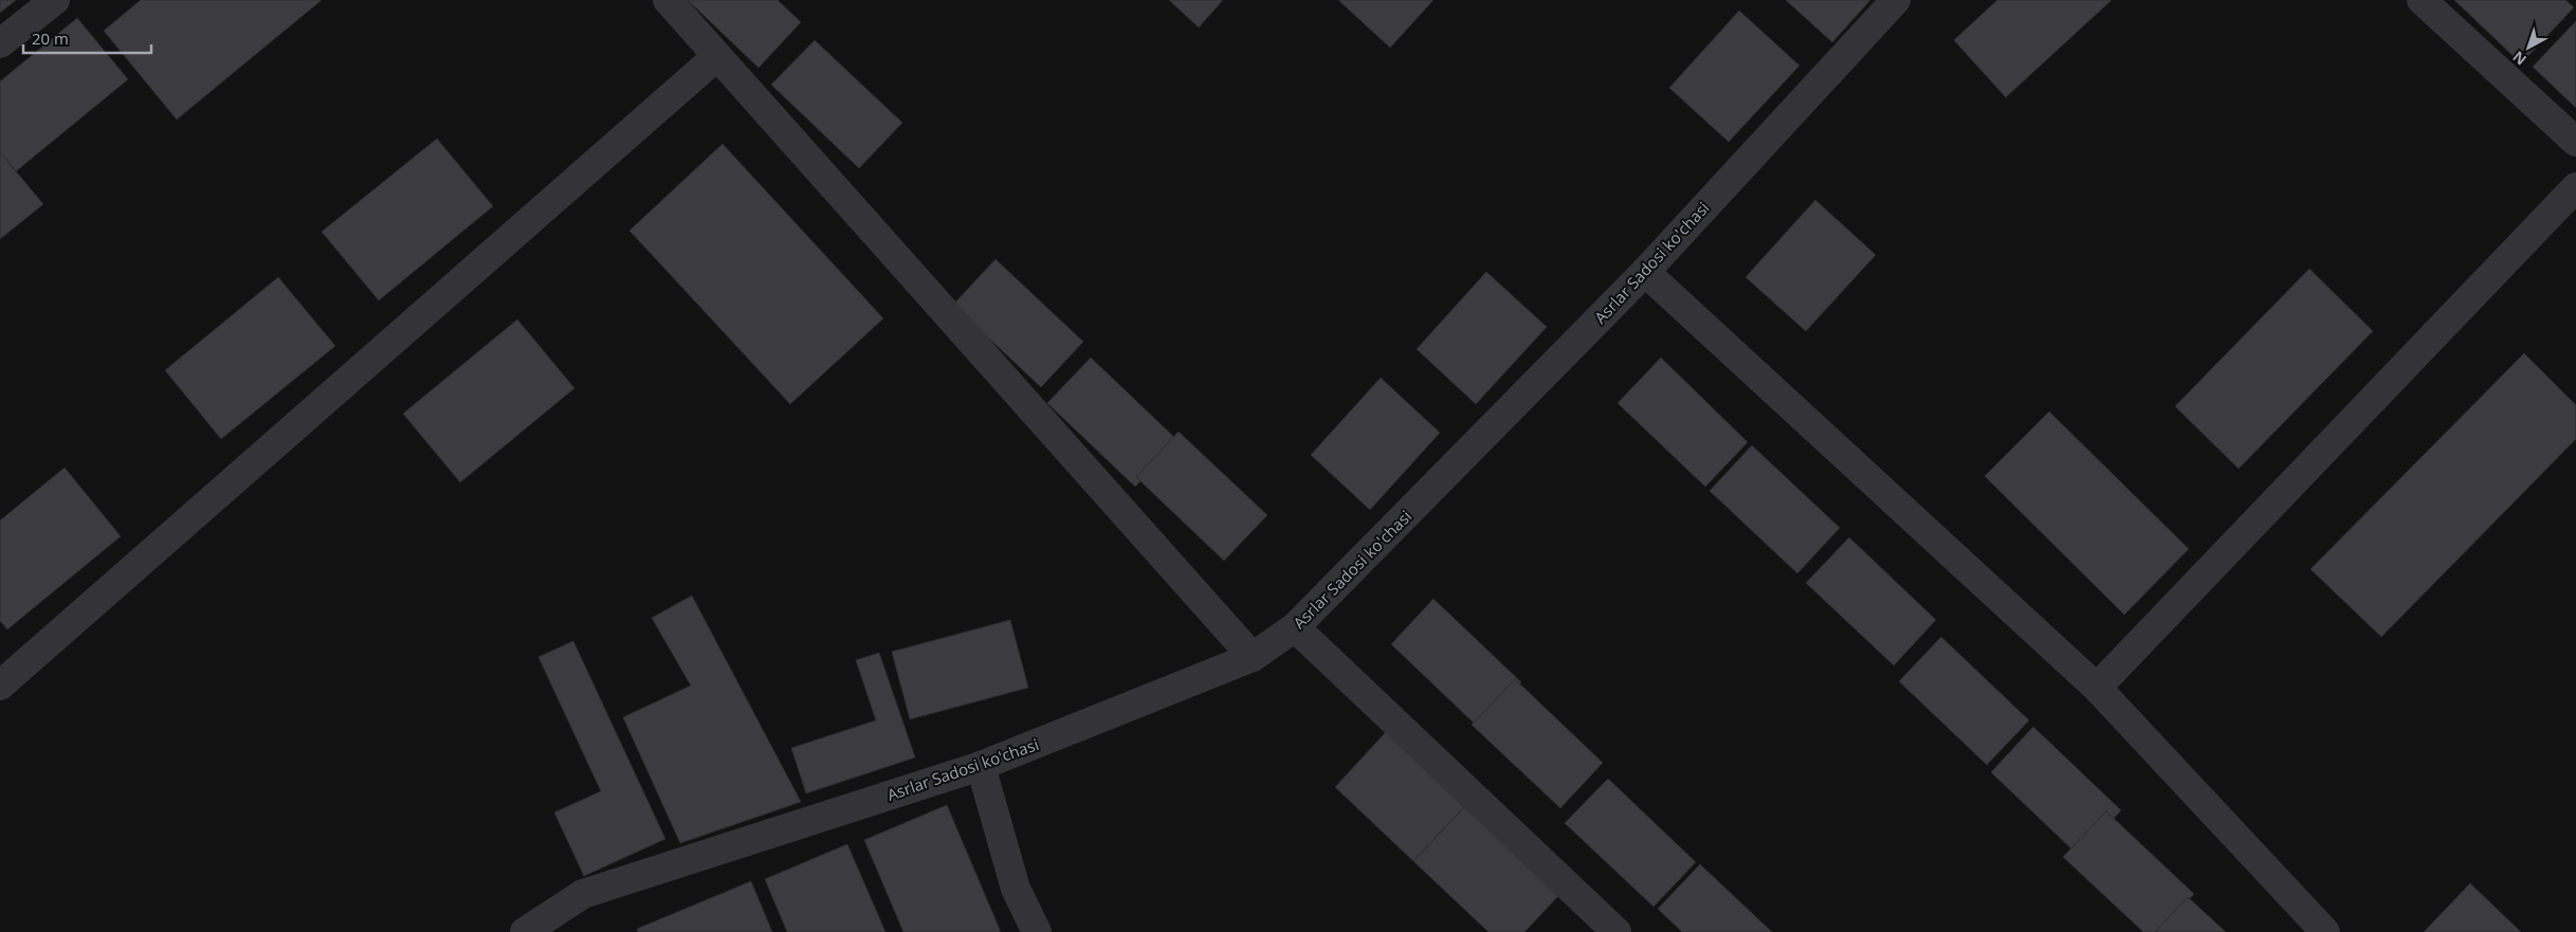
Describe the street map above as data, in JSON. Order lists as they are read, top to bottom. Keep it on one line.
{"streets":{"street":["Asrlar Sadosi ko'chasi"]},"scale_bar":"20 m","north":"bottom left"}
